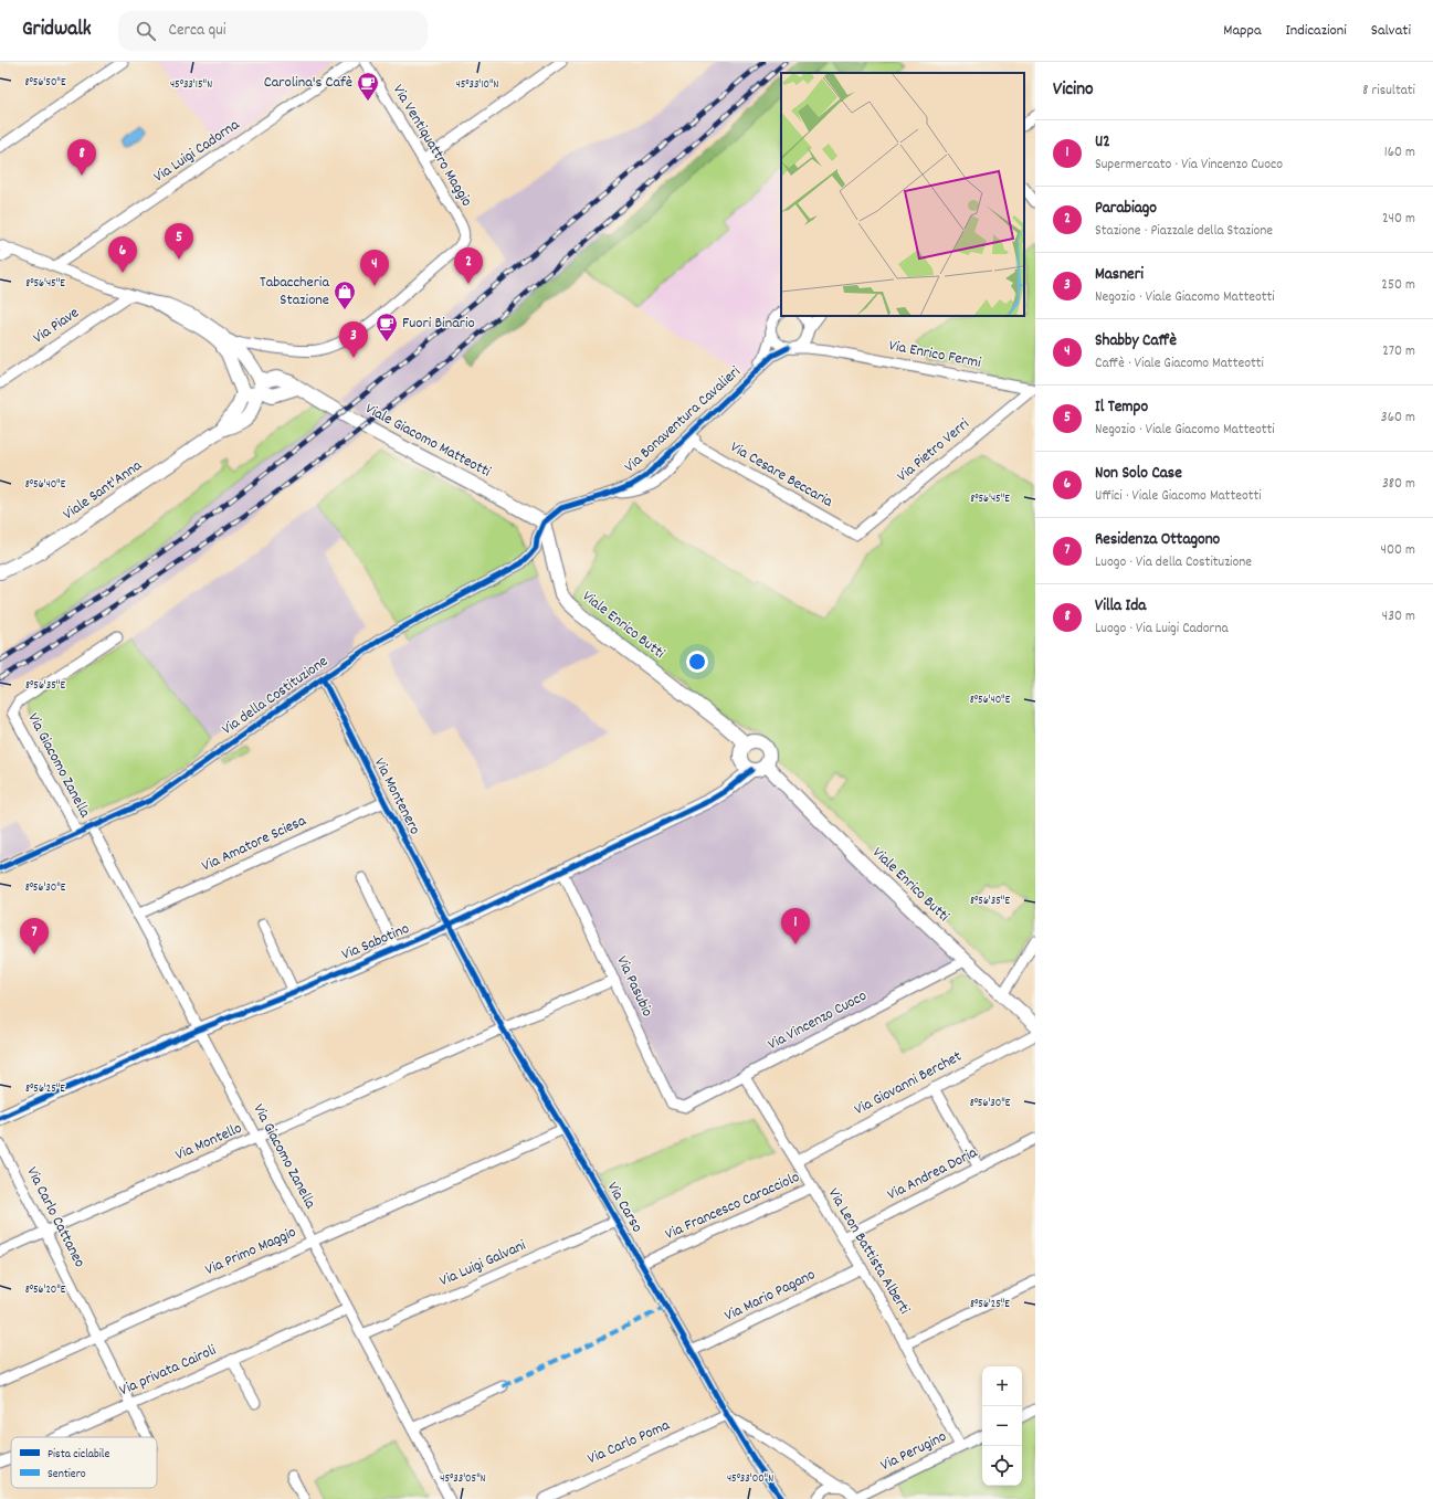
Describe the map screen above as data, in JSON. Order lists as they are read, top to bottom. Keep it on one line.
{"streets":{"street":["Via Ventiquattro Maggio","Via Luigi Cadorna","Via Piave","Via Enrico Fermi","Via Bonaventura Cavalieri","Viale Giacomo Matteotti","Via Pietro Verri","Via Cesare Beccaria","Viale Sant'Anna","Viale Enrico Butti","Via della Costituzione","Via Giacomo Zanella","Via Montenero","Via Amatore Sciesa","Via Sabotino","Via Pasubio","Via Vincenzo Cuoco","Via Giovanni Berchet","Via Montello","Via Andrea Doria","Via Francesco Caracciolo","Via Carso","Via Carlo Cattaneo","Via Primo Maggio","Via Leon Battista Alberti","Via Luigi Galvani","Via Mario Pagano","Via privata Cairoli","Via Carlo Poma","Via Perugino"]},"crossings":[["Via Enrico Fermi","Via Bonaventura Cavalieri"],["Via Enrico Fermi","Via Pietro Verri"],["Via Bonaventura Cavalieri","Viale Giacomo Matteotti"],["Via Bonaventura Cavalieri","Via Cesare Beccaria"],["Via Bonaventura Cavalieri","Viale Enrico Butti"],["Via Bonaventura Cavalieri","Via della Costituzione"],["Viale Giacomo Matteotti","Viale Sant'Anna"],["Viale Giacomo Matteotti","Viale Enrico Butti"],["Viale Giacomo Matteotti","Via della Costituzione"],["Via Pietro Verri","Via Cesare Beccaria"],["Viale Enrico Butti","Via della Costituzione"],["Viale Enrico Butti","Via Sabotino"],["Viale Enrico Butti","Via Vincenzo Cuoco"],["Via della Costituzione","Via Giacomo Zanella"],["Via della Costituzione","Via Montenero"],["Via Giacomo Zanella","Via Amatore Sciesa"],["Via Giacomo Zanella","Via Sabotino"],["Via Giacomo Zanella","Via Montello"],["Via Giacomo Zanella","Via Primo Maggio"],["Via Giacomo Zanella","Via Luigi Galvani"],["Via Giacomo Zanella","Via privata Cairoli"],["Via Montenero","Via Amatore Sciesa"],["Via Montenero","Via Sabotino"],["Via Montenero","Via Carso"],["Via Sabotino","Via Pasubio"],["Via Sabotino","Via Carso"],["Via Pasubio","Via Vincenzo Cuoco"],["Via Pasubio","Via Montello"],["Via Vincenzo Cuoco","Via Leon Battista Alberti"],["Via Giovanni Berchet","Via Leon Battista Alberti"],["Via Montello","Via Carso"],["Via Montello","Via Carlo Cattaneo"],["Via Andrea Doria","Via Leon Battista Alberti"],["Via Francesco Caracciolo","Via Carso"],["Via Francesco Caracciolo","Via Leon Battista Alberti"],["Via Carso","Via Primo Maggio"],["Via Carso","Via Luigi Galvani"],["Via Carso","Via Mario Pagano"],["Via Carso","Via Carlo Poma"],["Via Carso","Via Perugino"],["Via Carlo Cattaneo","Via Primo Maggio"],["Via Carlo Cattaneo","Via privata Cairoli"],["Via Leon Battista Alberti","Via Mario Pagano"],["Via Leon Battista Alberti","Via Perugino"]],"places":{"cafe":["Carolina's Cafè","Fuori Binario"],"shop":["Tabaccheria Stazione"]},"legend":["Pista ciclabile","Sentiero"],"page":{"header":"Gridwalk","search":"Cerca qui","nav":["Mappa","Indicazioni","Salvati"],"heading":["Vicino","8 risultati"],"list":[{"mark":"1","name":"U2","note":"Supermercato · Via Vincenzo Cuoco","value":"160 m"},{"mark":"2","name":"Parabiago","note":"Stazione · Piazzale della Stazione","value":"240 m"},{"mark":"3","name":"Masneri","note":"Negozio · Viale Giacomo Matteotti","value":"250 m"},{"mark":"4","name":"Shabby Caffè","note":"Caffè · Viale Giacomo Matteotti","value":"270 m"},{"mark":"5","name":"Il Tempo","note":"Negozio · Viale Giacomo Matteotti","value":"360 m"},{"mark":"6","name":"Non Solo Case","note":"Uffici · Viale Giacomo Matteotti","value":"380 m"},{"mark":"7","name":"Residenza Ottagono","note":"Luogo · Via della Costituzione","value":"400 m"},{"mark":"8","name":"Villa Ida","note":"Luogo · Via Luigi Cadorna","value":"430 m"}],"pins":["8","5","6","2","4","3","1","7"],"map_buttons":["+","−"]},"coordinates":["8°56'50\"E","45°33'15\"N","45°33'10\"N","8°56'45\"E","8°56'40\"E","8°56'35\"E","8°56'30\"E","8°56'25\"E","8°56'20\"E","45°33'05\"N","45°33'00\"N"]}
